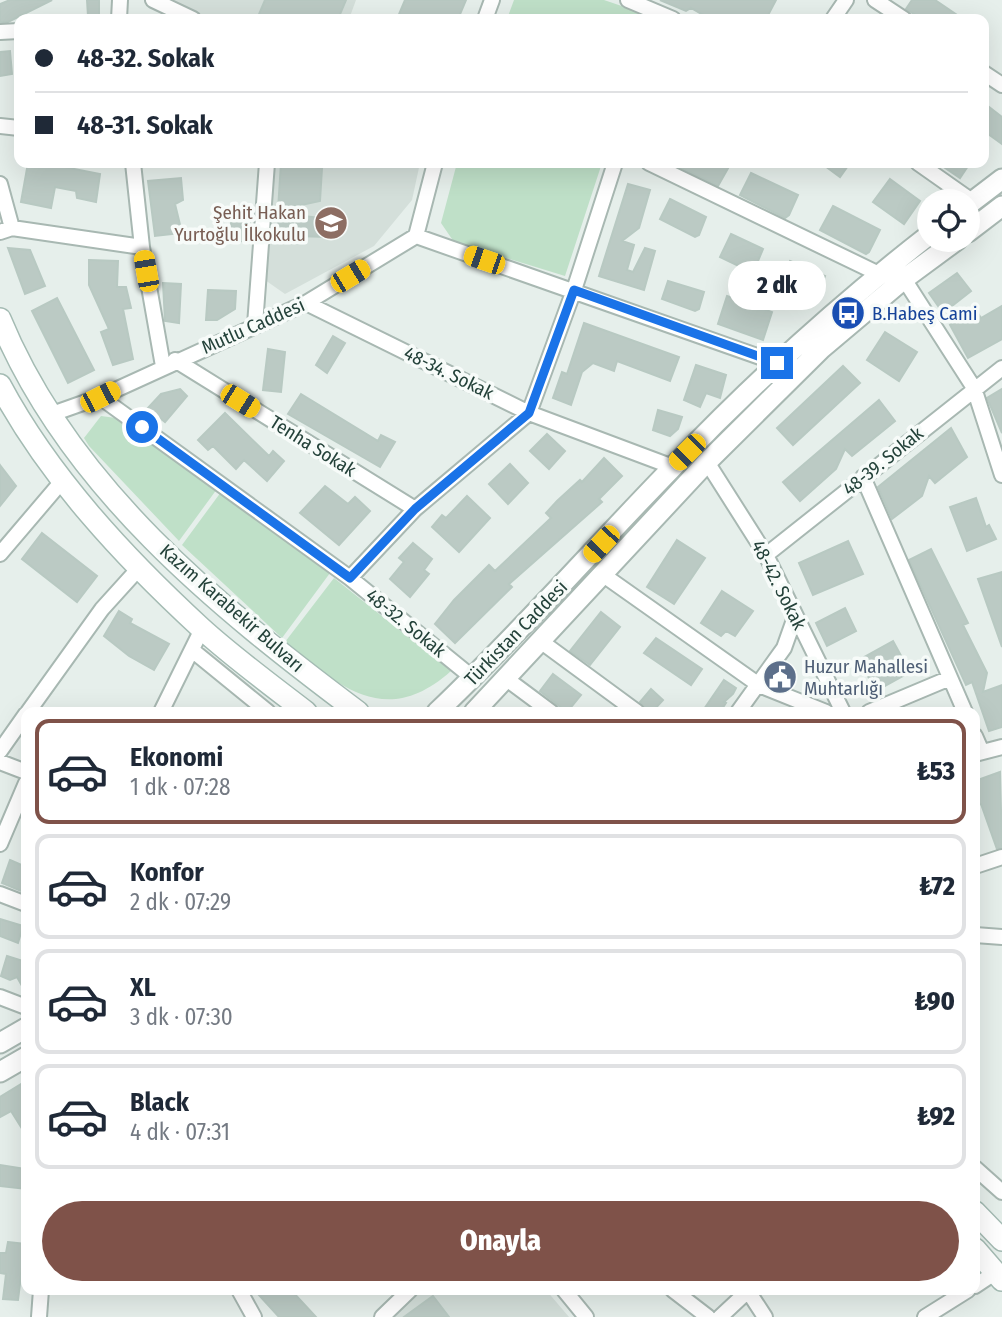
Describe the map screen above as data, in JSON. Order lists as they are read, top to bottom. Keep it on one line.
{"streets":{"main road":["Kazım Karabekir Bulvarı"],"street":["Mutlu Caddesi","48-34. Sokak","Tenha Sokak","48-39. Sokak","48-42. Sokak","48-32. Sokak","Türkistan Caddesi"]},"crossings":[["Mutlu Caddesi","48-34. Sokak"],["Mutlu Caddesi","Tenha Sokak"],["Mutlu Caddesi","Kazım Karabekir Bulvarı"],["Mutlu Caddesi","48-32. Sokak"],["48-34. Sokak","Türkistan Caddesi"],["48-39. Sokak","48-42. Sokak"],["48-42. Sokak","Türkistan Caddesi"],["48-32. Sokak","Türkistan Caddesi"]],"places":{"school or university":["Şehit Hakan Yurtoğlu İlkokulu"],"bus stop":["B.Habeş Cami"],"public building":["Huzur Mahallesi Muhtarlığı"]},"page":{"banner":["48-32. Sokak","48-31. Sokak"],"bubble":"2 dk","list":[{"name":"Ekonomi","note":"1 dk · 07:28","value":"₺53"},{"name":"Konfor","note":"2 dk · 07:29","value":"₺72"},{"name":"XL","note":"3 dk · 07:30","value":"₺90"},{"name":"Black","note":"4 dk · 07:31","value":"₺92"}],"buttons":"Onayla"}}
